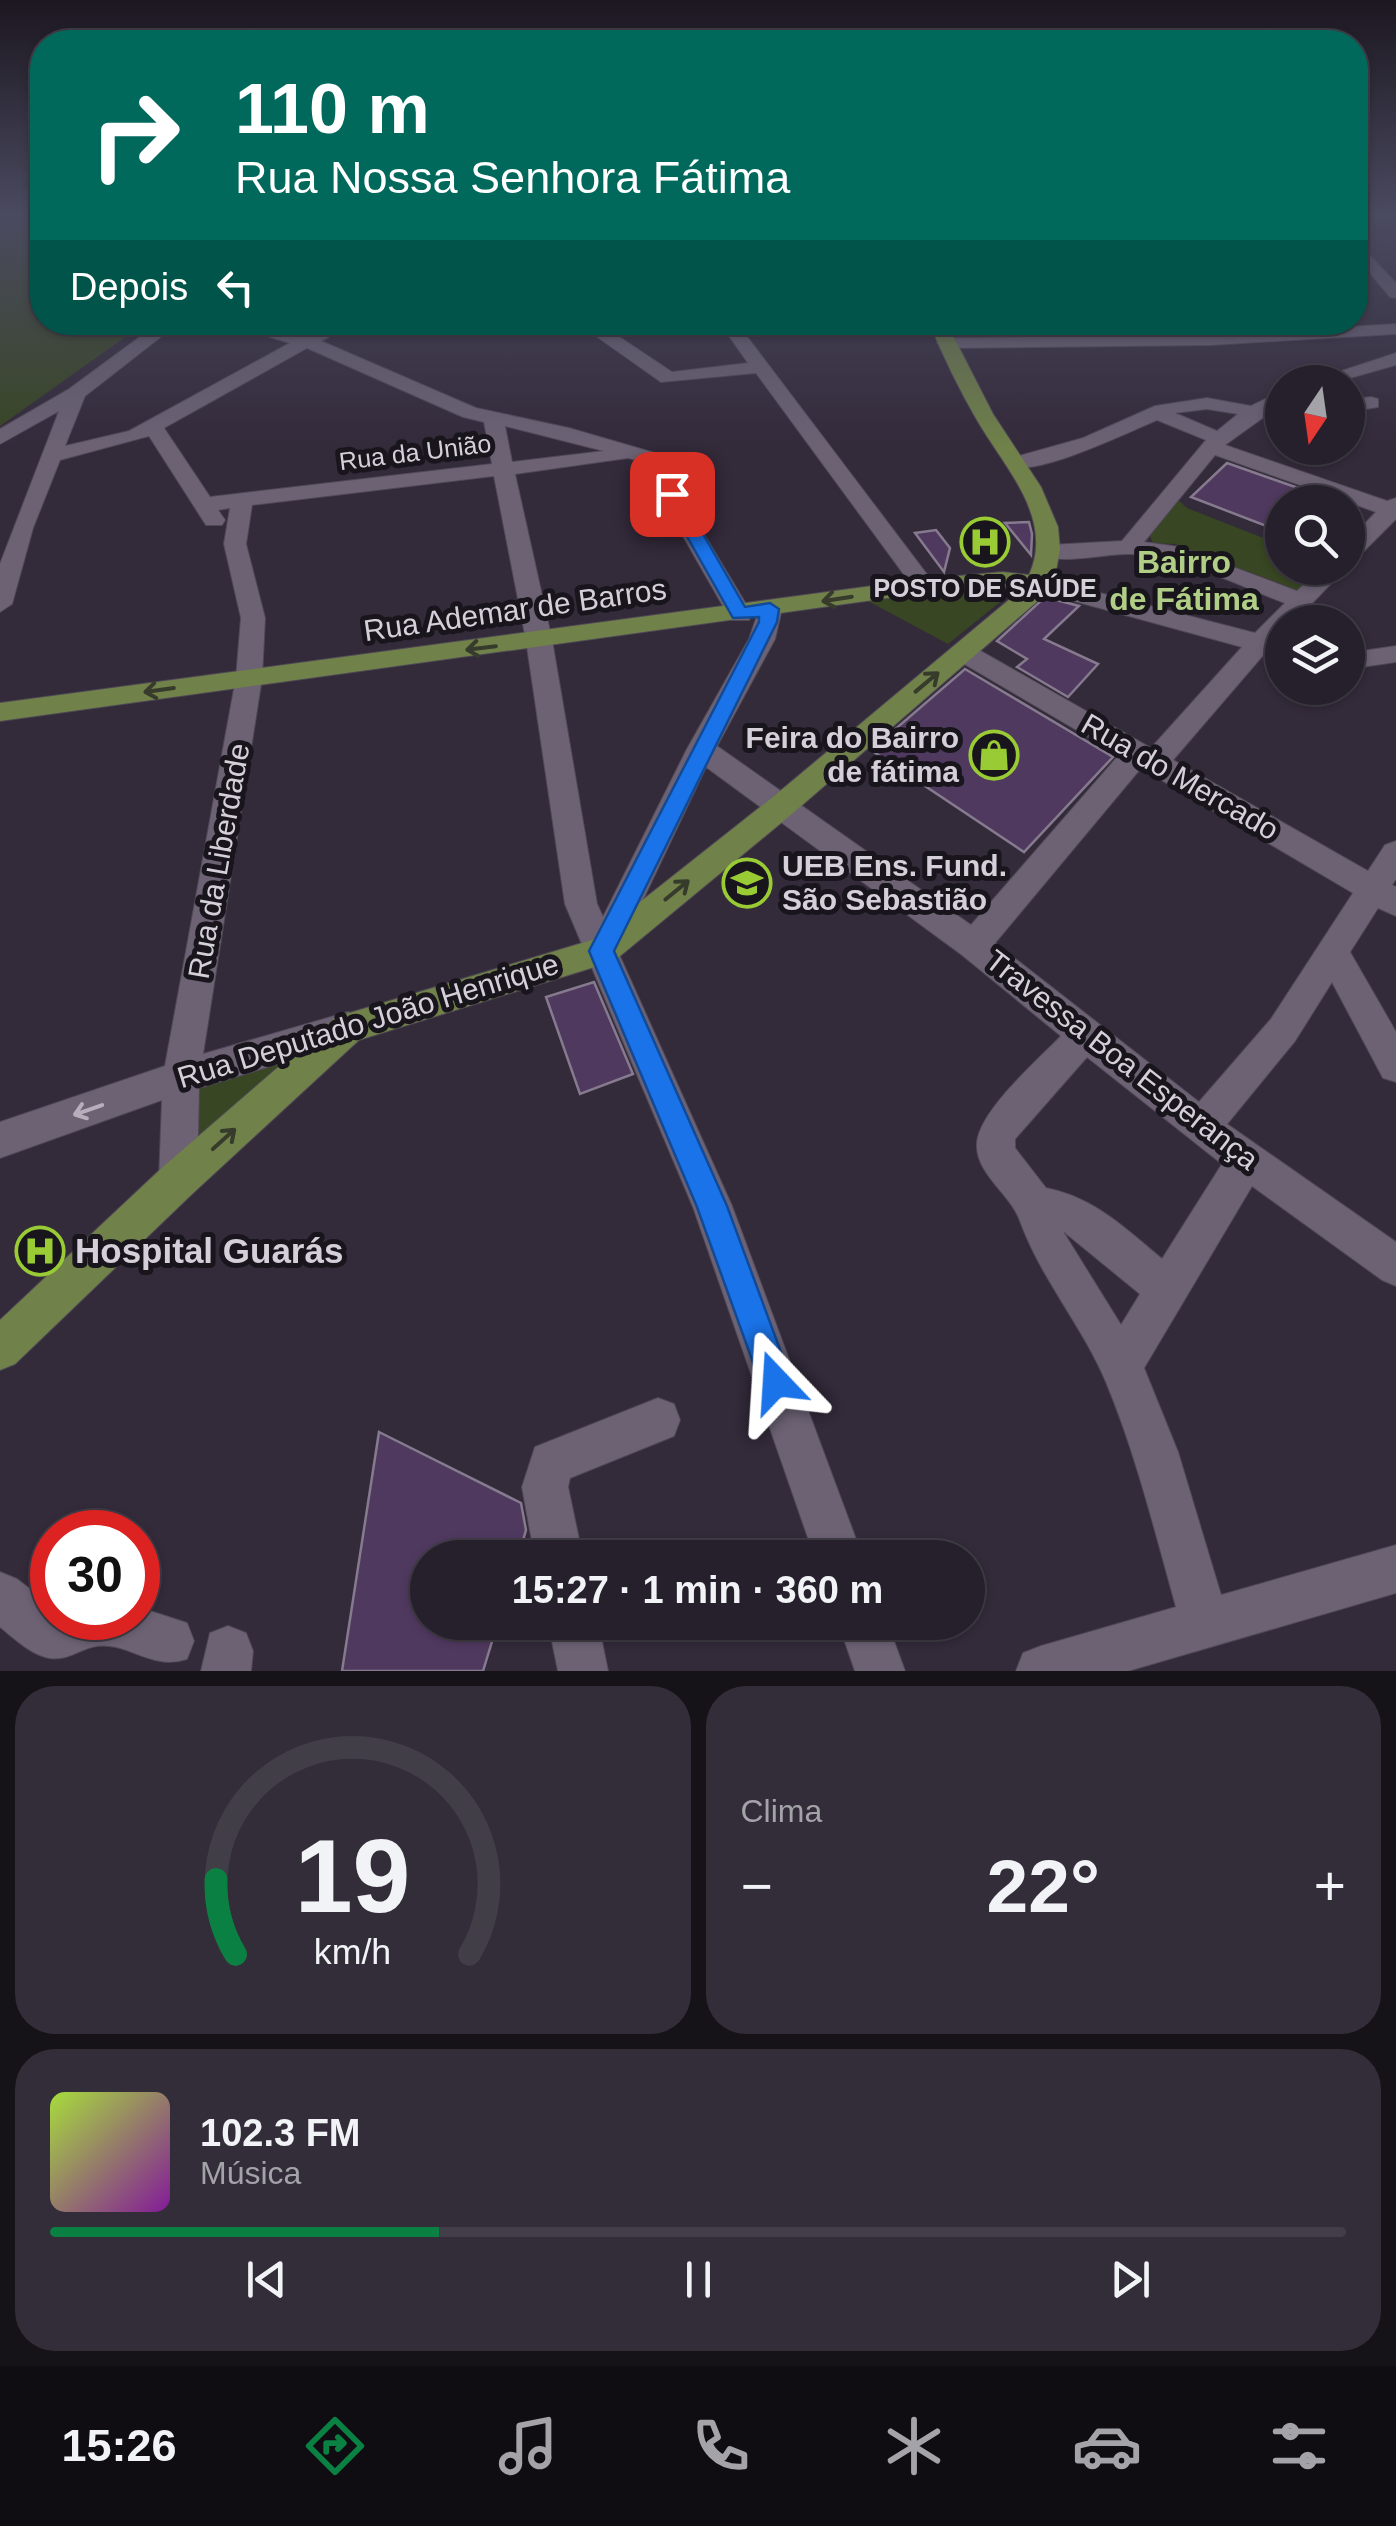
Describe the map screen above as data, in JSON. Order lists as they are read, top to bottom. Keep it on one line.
{"streets":{"main road":["Rua Ademar de Barros","Rua Deputado João Henrique"],"street":["Rua da União","Rua do Mercado","Rua da Liberdade","Travessa Boa Esperança"]},"crossings":[["Rua da União","Rua da Liberdade"],["Rua Ademar de Barros","Rua da Liberdade"],["Rua Ademar de Barros","Rua Deputado João Henrique"],["Rua do Mercado","Rua Deputado João Henrique"],["Rua da Liberdade","Rua Deputado João Henrique"],["Rua Deputado João Henrique","Travessa Boa Esperança"]],"one_way":["Rua Ademar de Barros"],"districts":["Bairro de Fátima"],"places":{"hospital":["POSTO DE SAÚDE","Hospital Guarás"],"shop":["Feira do Bairro de fátima"],"school or university":["UEB Ens. Fund. São Sebastião"]},"north":"bottom","page":{"turn":["110 m","Rua Nossa Senhora Fátima"],"then":"Depois","limit":"30","trip":"15:27 · 1 min · 360 m","tile":"Clima","heat":["−","22°","+"],"song":["102.3 FM","Música"],"tabs":"15:26","gauge":["19","km/h"]}}
